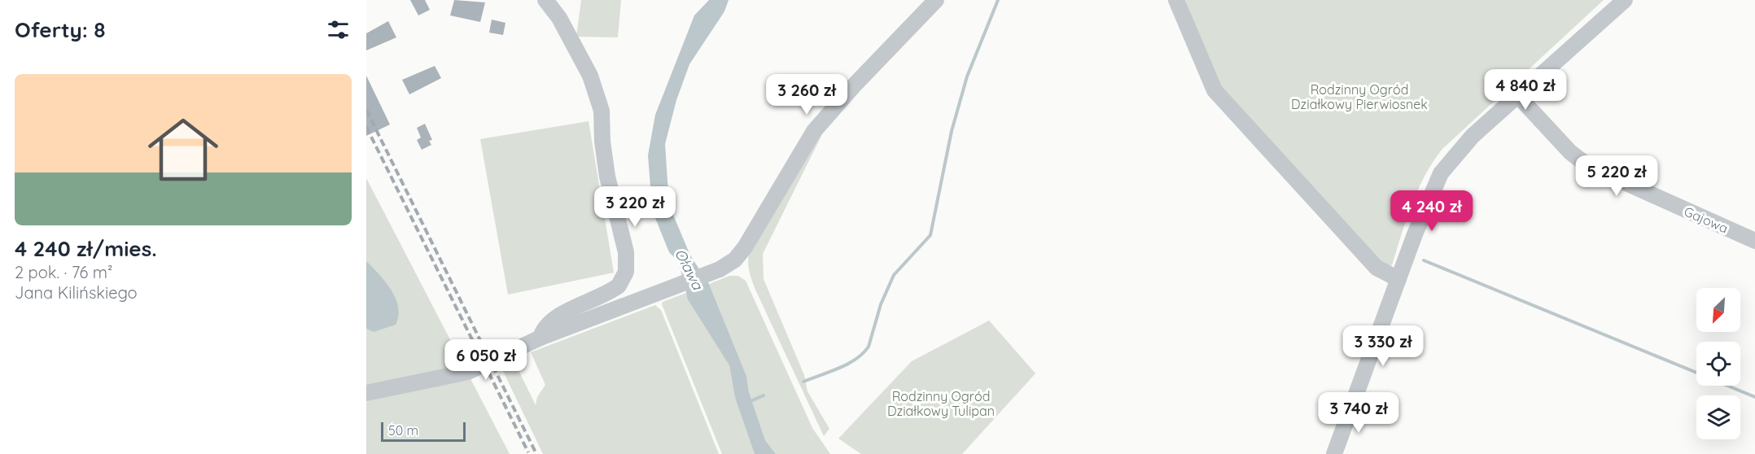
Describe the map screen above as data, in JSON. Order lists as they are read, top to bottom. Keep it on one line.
{"streets":{"street":["Gajowa"]},"water":["Oława"],"parks":["Rodzinny Ogród Działkowy Pierwiosnek","Rodzinny Ogród Działkowy Tulipan"],"scale_bar":"50 m","north":"bottom left","page":{"heading":"Oferty: 8","list":[{"name":"4 240 zł/mies.","note":"2 pok. · 76 m² · Jana Kilińskiego"}],"price":["4 840 zł","3 260 zł","5 220 zł","3 220 zł","4 240 zł","3 330 zł","6 050 zł","3 740 zł"],"scale":"50 m"}}
